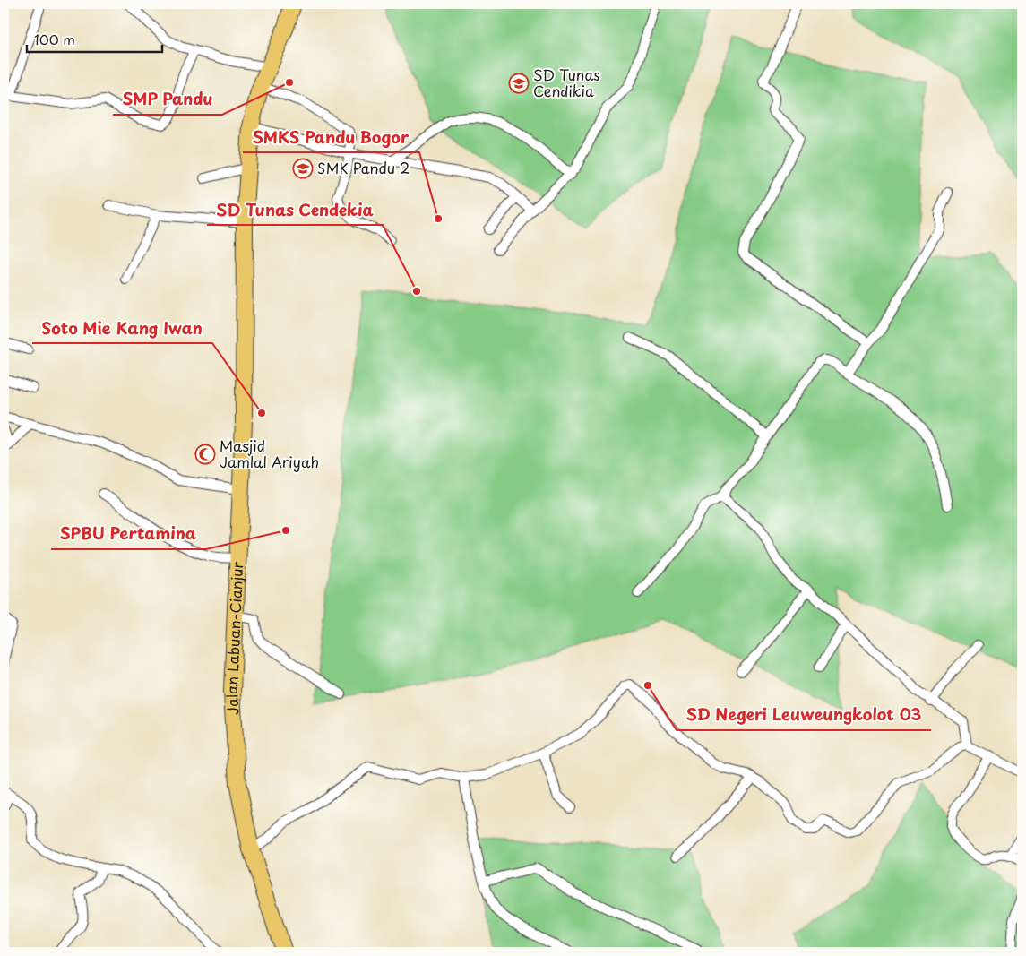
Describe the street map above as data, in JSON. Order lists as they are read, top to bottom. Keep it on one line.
{"streets":{"highway":["Jalan Labuan-Cianjur"]},"places":{"other":["SMP Pandu","SMKS Pandu Bogor","SD Tunas Cendekia","Soto Mie Kang Iwan","SPBU Pertamina","SD Negeri Leuweungkolot 03"],"school or university":["SD Tunas Cendikia","SMK Pandu 2"],"mosque":["Masjid Jamlal Ariyah"]},"scale_bar":"100 m"}
